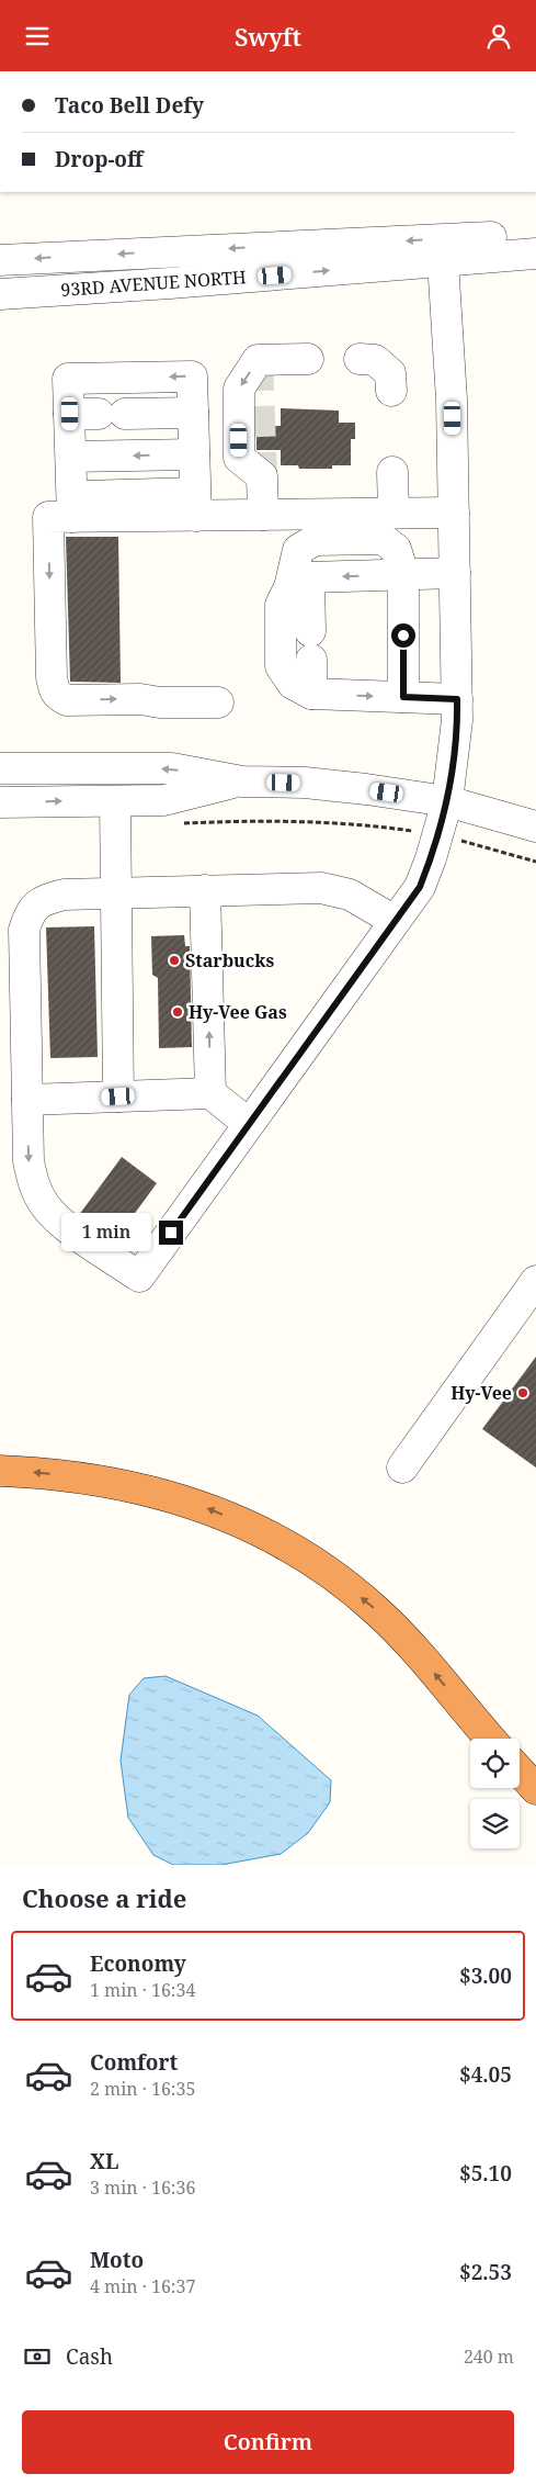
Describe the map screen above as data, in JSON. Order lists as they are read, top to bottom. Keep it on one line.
{"streets":{"street":["93RD AVENUE NORTH"]},"places":["Starbucks","Hy-Vee Gas","Hy-Vee"],"page":{"header":"Swyft","banner":["Taco Bell Defy","Drop-off"],"bubble":"1 min","heading":"Choose a ride","list":[{"name":"Economy","note":"1 min · 16:34","value":"$3.00"},{"name":"Comfort","note":"2 min · 16:35","value":"$4.05"},{"name":"XL","note":"3 min · 16:36","value":"$5.10"},{"name":"Moto","note":"4 min · 16:37","value":"$2.53"}],"pay":["Cash","240 m"],"buttons":"Confirm"}}
